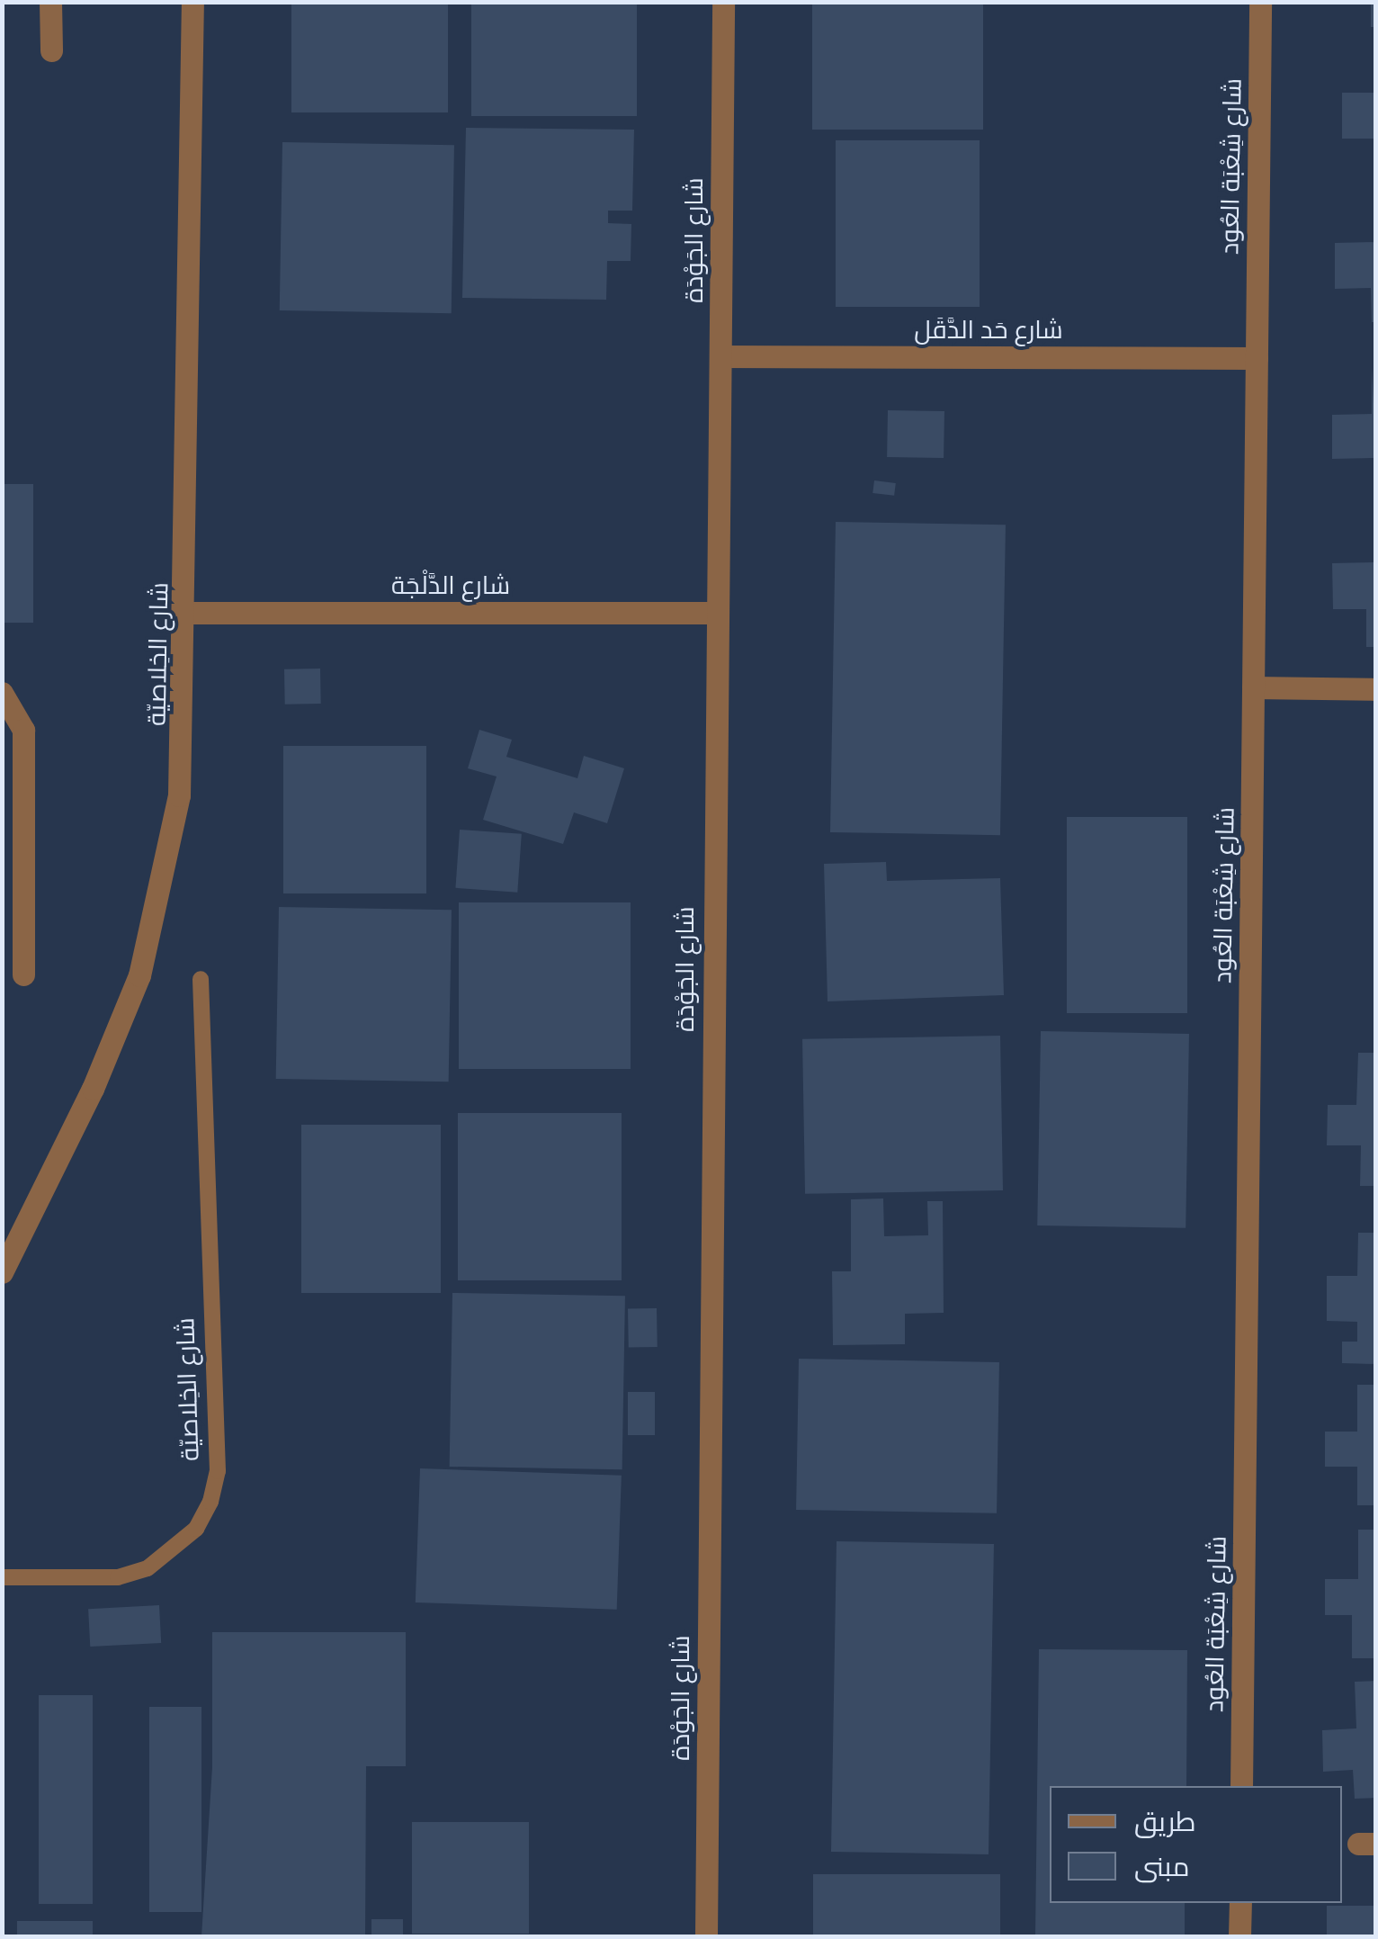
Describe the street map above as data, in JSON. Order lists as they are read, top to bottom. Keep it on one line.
{"streets":{"street":["شارع شِعْبَة العُود","شارع الجَوْدَة","شارع حَد الدَّقَل","شارع الدَّلْجَة","شارع الخِلاصيّة"]},"crossings":[["شارع شِعْبَة العُود","شارع حَد الدَّقَل"],["شارع الجَوْدَة","شارع حَد الدَّقَل"],["شارع الجَوْدَة","شارع الدَّلْجَة"],["شارع الدَّلْجَة","شارع الخِلاصيّة"]],"legend":["طريق","مبنى"]}
